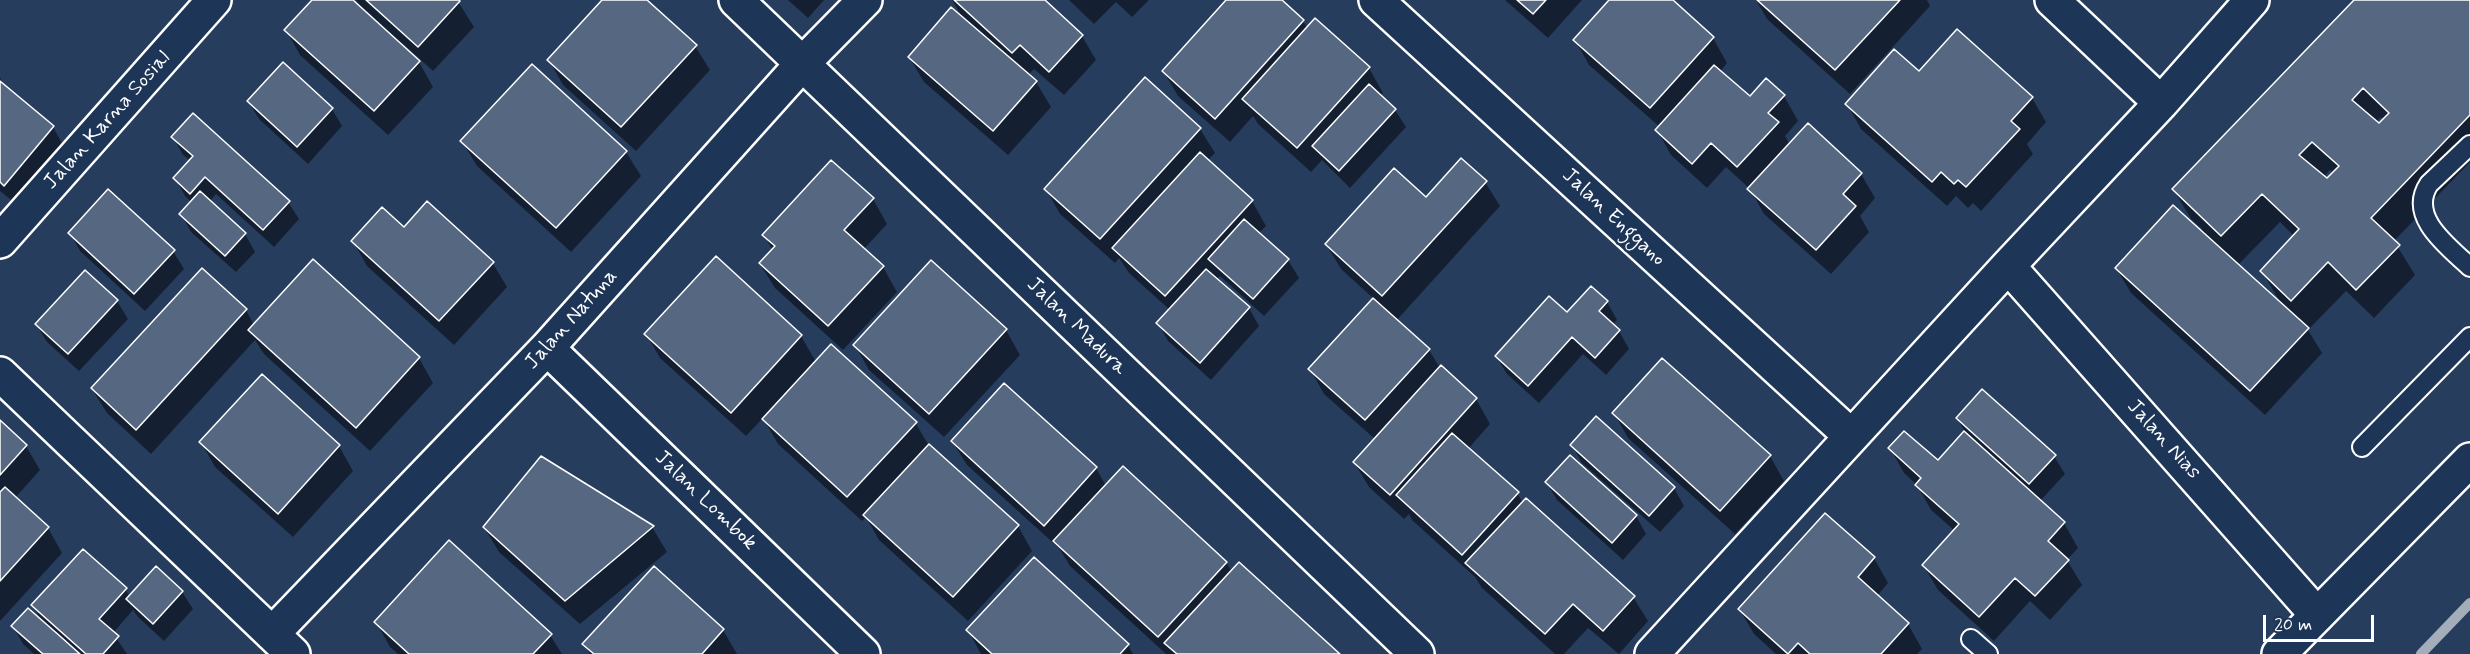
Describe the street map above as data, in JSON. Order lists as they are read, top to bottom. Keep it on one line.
{"streets":{"street":["Jalan Karna Sosial","Jalan Enggano","Jalan Natuna","Jalan Madura","Jalan Nias","Jalan Lombok"]},"crossings":[["Jalan Natuna","Jalan Madura"],["Jalan Natuna","Jalan Lombok"]],"scale_bar":"20 m"}
